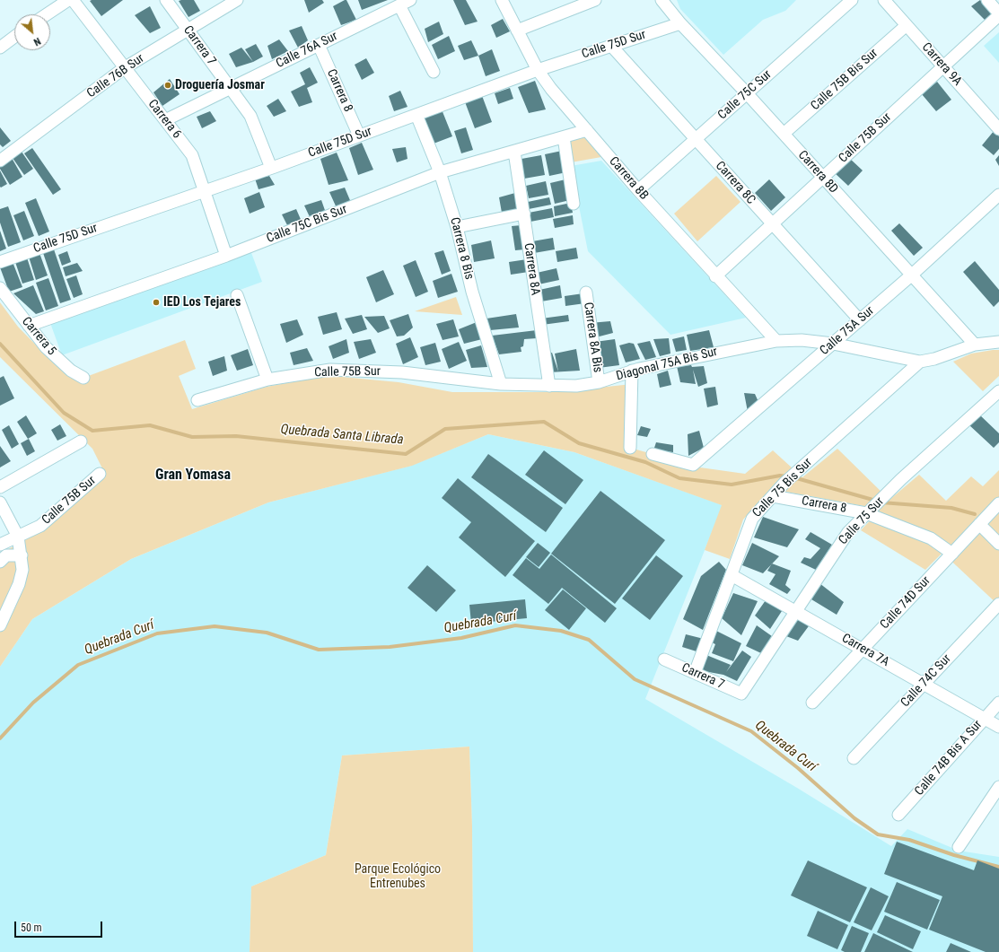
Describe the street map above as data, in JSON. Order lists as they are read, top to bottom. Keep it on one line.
{"streets":{"street":["Calle 75D Sur","Carrera 7","Calle 76A Sur","Carrera 9A","Calle 76B Sur","Calle 75B Bis Sur","Carrera 8","Calle 75C Sur","Carrera 6","Calle 75B Sur","Carrera 8D","Carrera 8B","Carrera 8C","Calle 75C Bis Sur","Carrera 8 Bis","Carrera 8A","Calle 75A Sur","Carrera 5","Carrera 8A Bis","Diagonal 75A Bis Sur","Calle 75 Bis Sur","Calle 75 Sur","Calle 74D Sur","Carrera 7A","Calle 74C Sur","Calle 74B Bis A Sur"]},"crossings":[["Calle 75D Sur","Carrera 7"],["Calle 75D Sur","Carrera 8"],["Calle 75D Sur","Carrera 6"],["Calle 75D Sur","Carrera 8D"],["Calle 75D Sur","Carrera 8B"],["Calle 75D Sur","Carrera 8C"],["Calle 75D Sur","Carrera 8 Bis"],["Carrera 7","Calle 76A Sur"],["Carrera 7","Calle 76B Sur"],["Carrera 7","Calle 75 Bis Sur"],["Carrera 7","Calle 75 Sur"],["Calle 76A Sur","Carrera 8"],["Calle 76A Sur","Carrera 6"],["Carrera 9A","Calle 75B Bis Sur"],["Carrera 9A","Calle 75B Sur"],["Calle 76B Sur","Carrera 6"],["Calle 75B Bis Sur","Carrera 8D"],["Carrera 8","Calle 75 Bis Sur"],["Carrera 8","Calle 75 Sur"],["Carrera 8","Calle 74D Sur"],["Calle 75C Sur","Carrera 8D"],["Calle 75C Sur","Carrera 8B"],["Calle 75C Sur","Carrera 8C"],["Carrera 6","Calle 75C Bis Sur"],["Calle 75B Sur","Carrera 8D"],["Calle 75B Sur","Carrera 8B"],["Calle 75B Sur","Carrera 8C"],["Calle 75B Sur","Carrera 8 Bis"],["Calle 75B Sur","Diagonal 75A Bis Sur"],["Carrera 8D","Calle 75A Sur"],["Carrera 8B","Calle 75C Bis Sur"],["Carrera 8B","Diagonal 75A Bis Sur"],["Carrera 8C","Calle 75A Sur"],["Calle 75C Bis Sur","Carrera 8 Bis"],["Calle 75C Bis Sur","Carrera 8A"],["Calle 75C Bis Sur","Carrera 5"],["Carrera 8 Bis","Diagonal 75A Bis Sur"],["Carrera 8A","Diagonal 75A Bis Sur"],["Calle 75A Sur","Diagonal 75A Bis Sur"],["Carrera 8A Bis","Diagonal 75A Bis Sur"],["Diagonal 75A Bis Sur","Calle 75 Bis Sur"],["Calle 75 Bis Sur","Carrera 7A"],["Calle 75 Sur","Carrera 7A"],["Calle 74D Sur","Carrera 7A"],["Carrera 7A","Calle 74C Sur"],["Carrera 7A","Calle 74B Bis A Sur"]],"districts":["Gran Yomasa"],"water":["Quebrada Santa Librada","Quebrada Curí"],"parks":["Parque Ecológico Entrenubes"],"places":["Droguería Josmar","IED Los Tejares"],"scale_bar":"50 m","north":"bottom right"}
